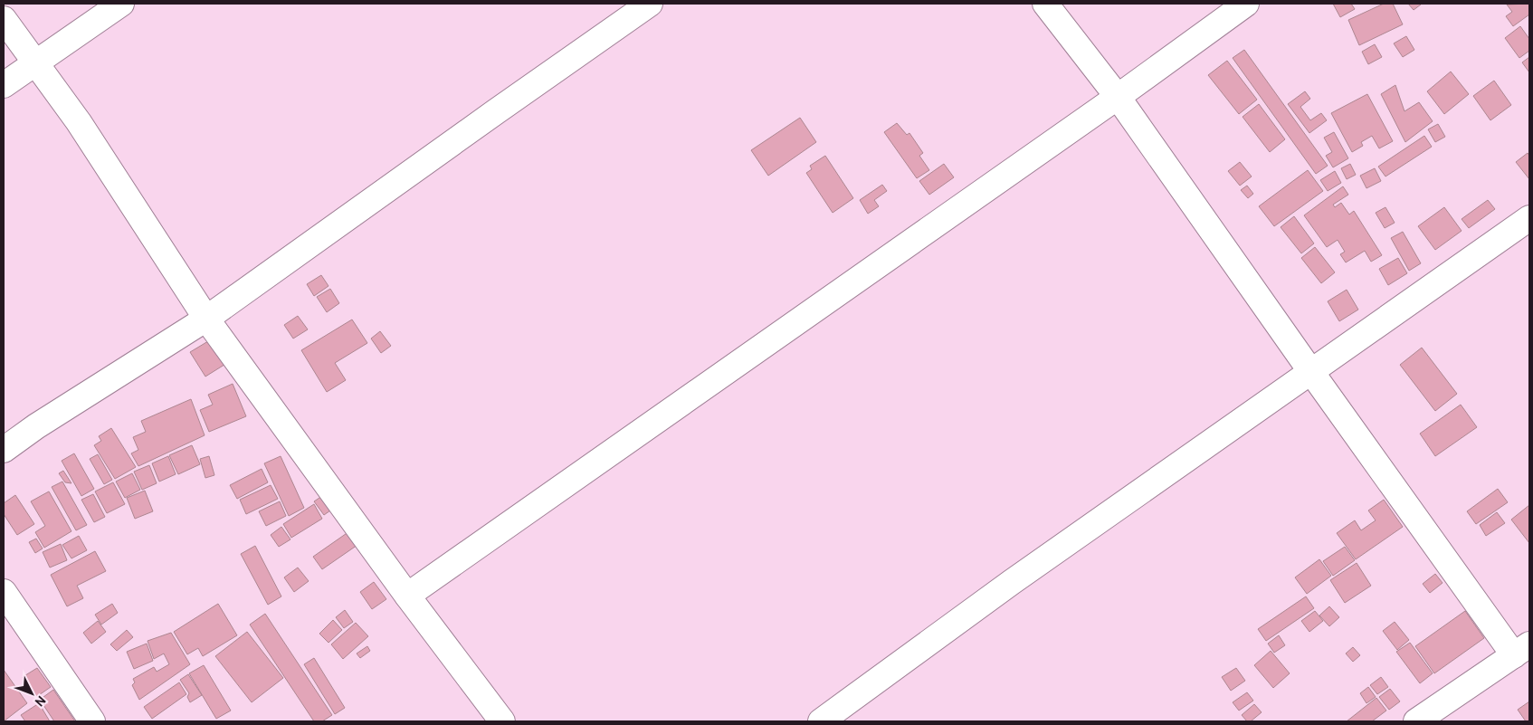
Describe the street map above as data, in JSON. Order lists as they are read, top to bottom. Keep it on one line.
{"north":"bottom right"}
